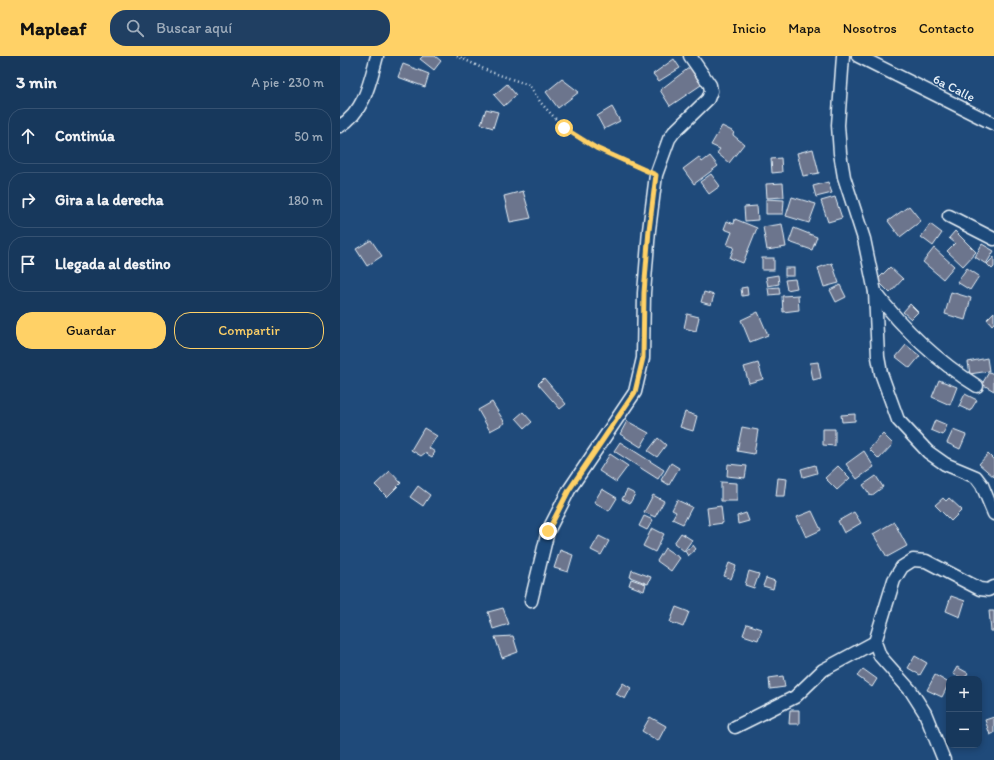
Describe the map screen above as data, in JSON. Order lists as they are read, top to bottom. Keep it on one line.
{"streets":{"street":["6a Calle"]},"page":{"header":"Mapleaf","search":"Buscar aquí","nav":["Inicio","Mapa","Nosotros","Contacto"],"heading":["3 min","A pie · 230 m"],"list":[["Continúa","50 m"],["Gira a la derecha","180 m"],"Llegada al destino"],"buttons":["Guardar","Compartir"],"map_buttons":["+","−"]}}
